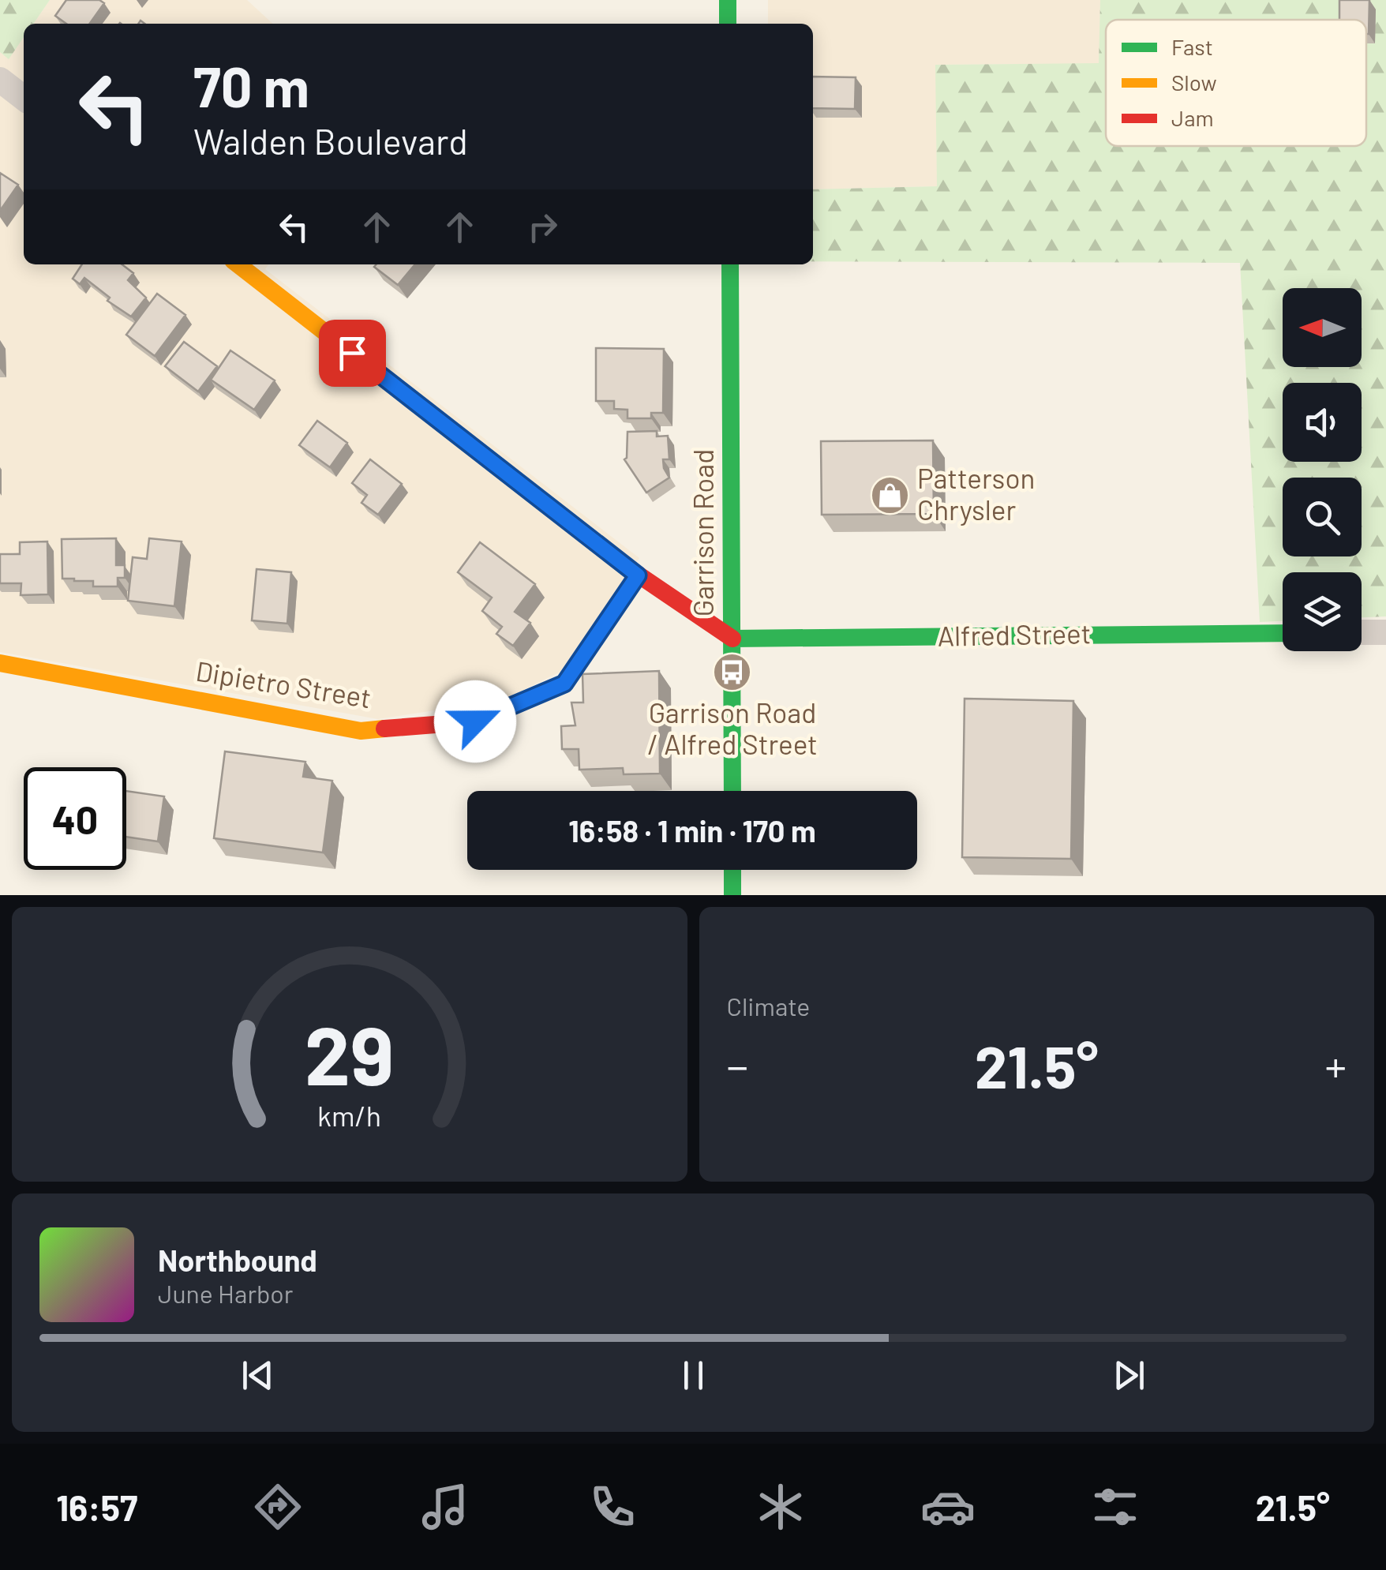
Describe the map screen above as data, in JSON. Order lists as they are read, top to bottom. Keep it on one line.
{"streets":{"street":["Garrison Road","Alfred Street","Dipietro Street"]},"crossings":[["Garrison Road","Alfred Street"]],"places":{"shop":["Patterson Chrysler"],"bus stop":["Garrison Road / Alfred Street"]},"legend":["Fast","Slow","Jam"],"north":"left","page":{"turn":["70 m","Walden Boulevard"],"limit":"40","trip":"16:58 · 1 min · 170 m","tile":"Climate","heat":["−","21.5°","+"],"song":["Northbound","June Harbor"],"tabs":["16:57","21.5°"],"gauge":["29","km/h"]}}
